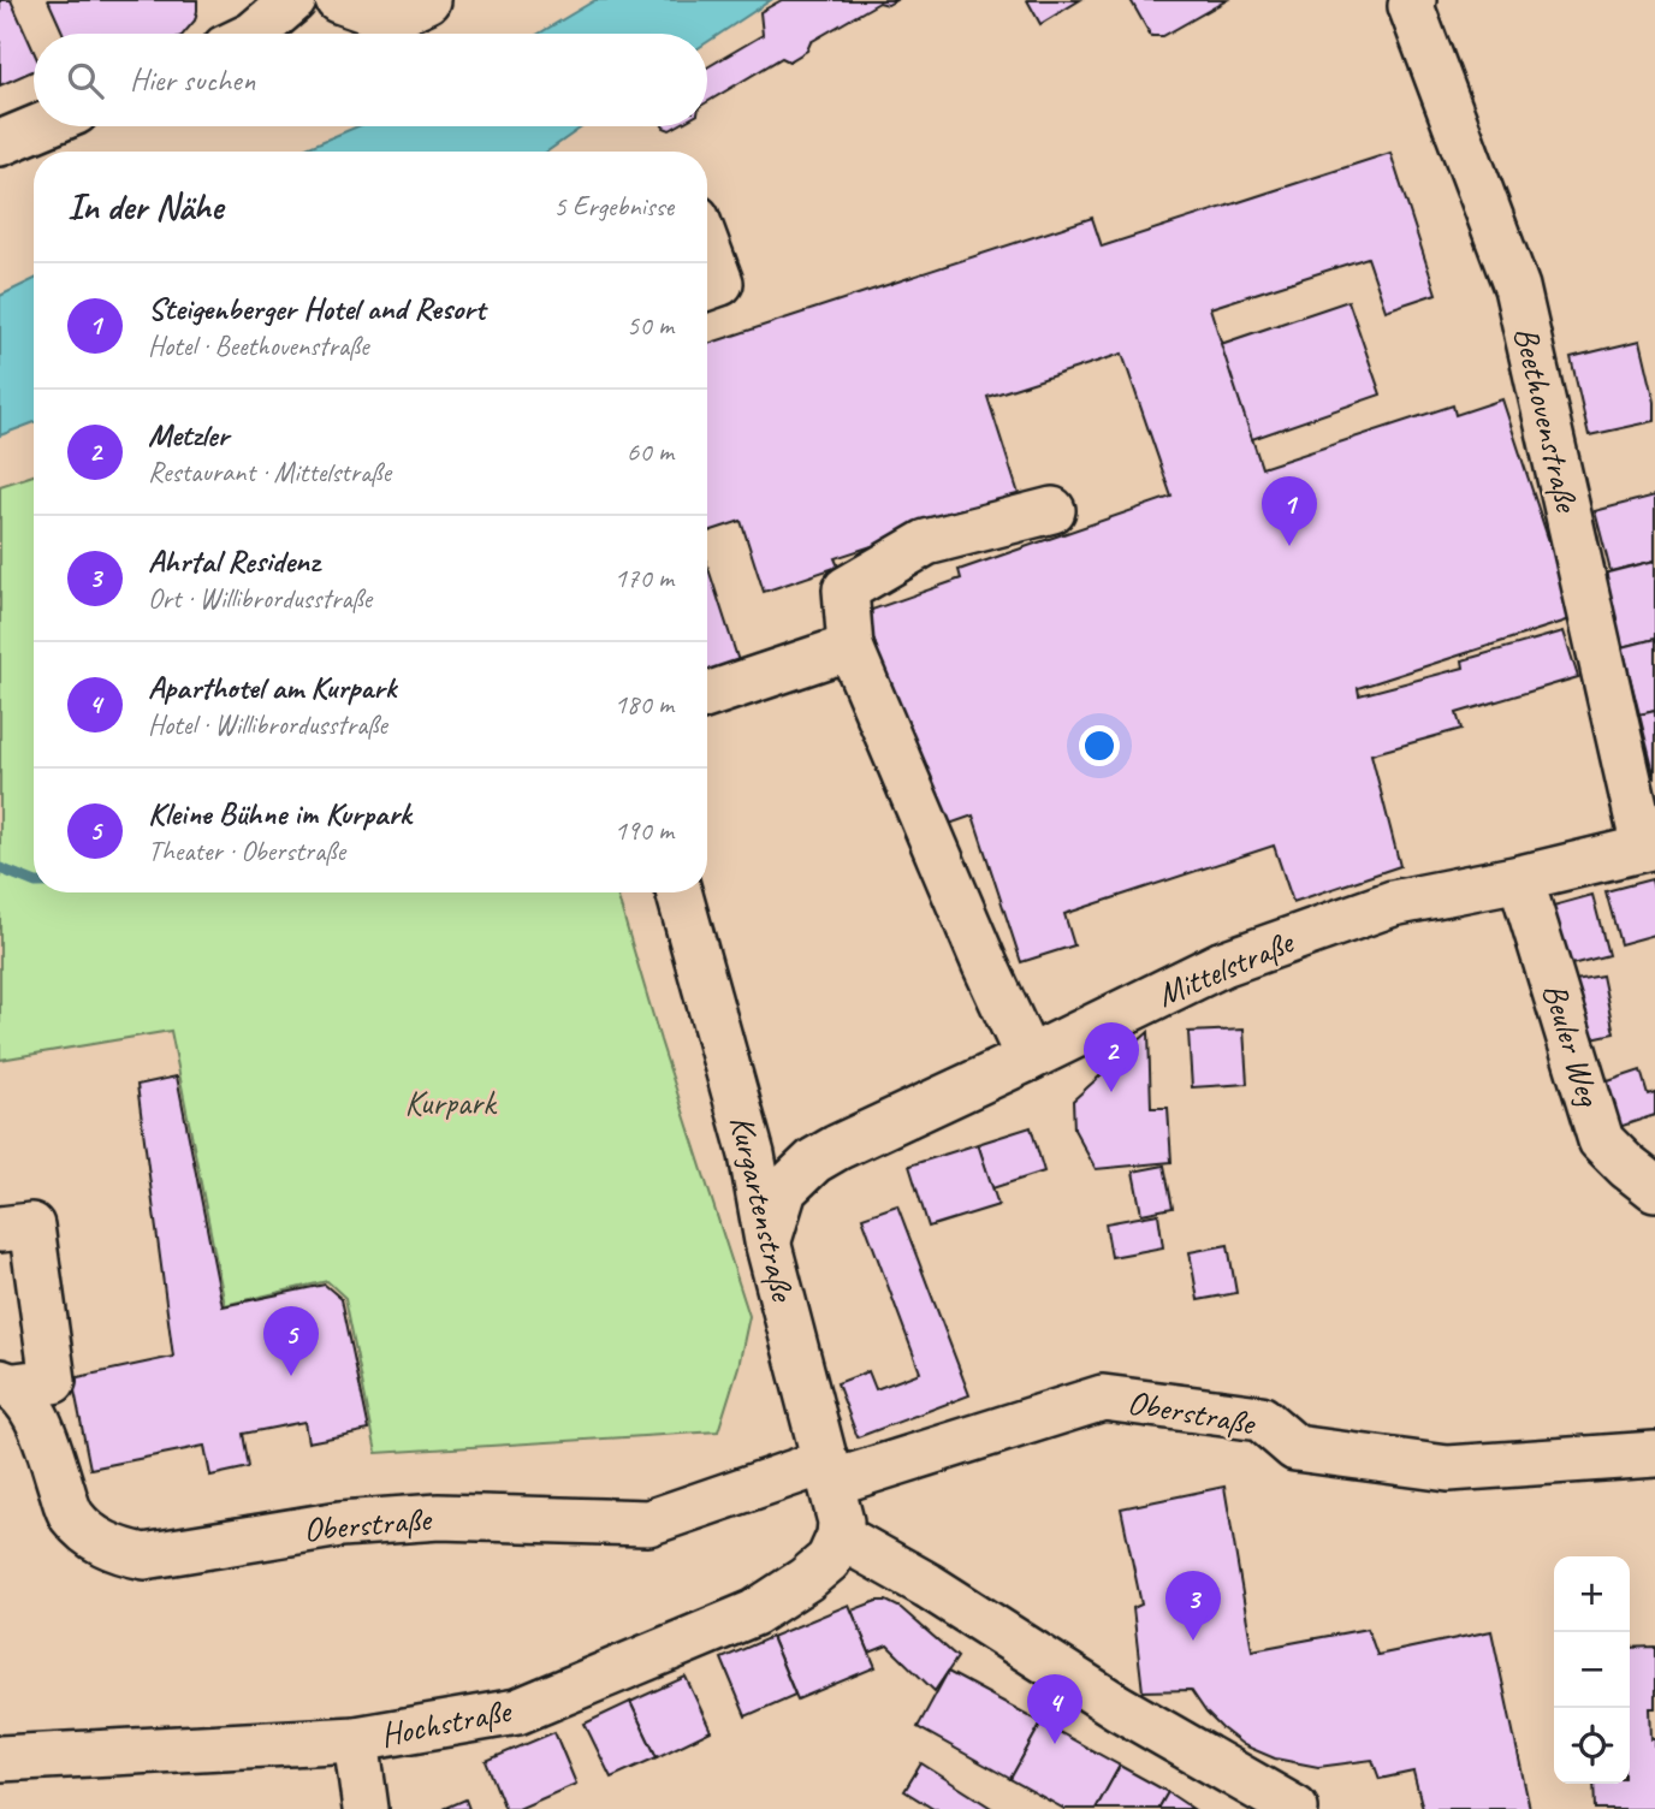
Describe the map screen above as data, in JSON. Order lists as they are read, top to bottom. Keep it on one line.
{"streets":{"street":["Beethovenstraße","Mittelstraße","Beuler Weg","Kurgartenstraße","Oberstraße","Hochstraße"]},"crossings":[["Beethovenstraße","Mittelstraße"],["Mittelstraße","Beuler Weg"],["Mittelstraße","Kurgartenstraße"],["Kurgartenstraße","Oberstraße"],["Kurgartenstraße","Hochstraße"]],"parks":["Kurpark"],"page":{"search":"Hier suchen","heading":["In der Nähe","5 Ergebnisse"],"list":[{"mark":"1","name":"Steigenberger Hotel and Resort","note":"Hotel · Beethovenstraße","value":"50 m"},{"mark":"2","name":"Metzler","note":"Restaurant · Mittelstraße","value":"60 m"},{"mark":"3","name":"Ahrtal Residenz","note":"Ort · Willibrordusstraße","value":"170 m"},{"mark":"4","name":"Aparthotel am Kurpark","note":"Hotel · Willibrordusstraße","value":"180 m"},{"mark":"5","name":"Kleine Bühne im Kurpark","note":"Theater · Oberstraße","value":"190 m"}],"pins":["1","2","5","3","4"],"map_buttons":["+","−"]}}
